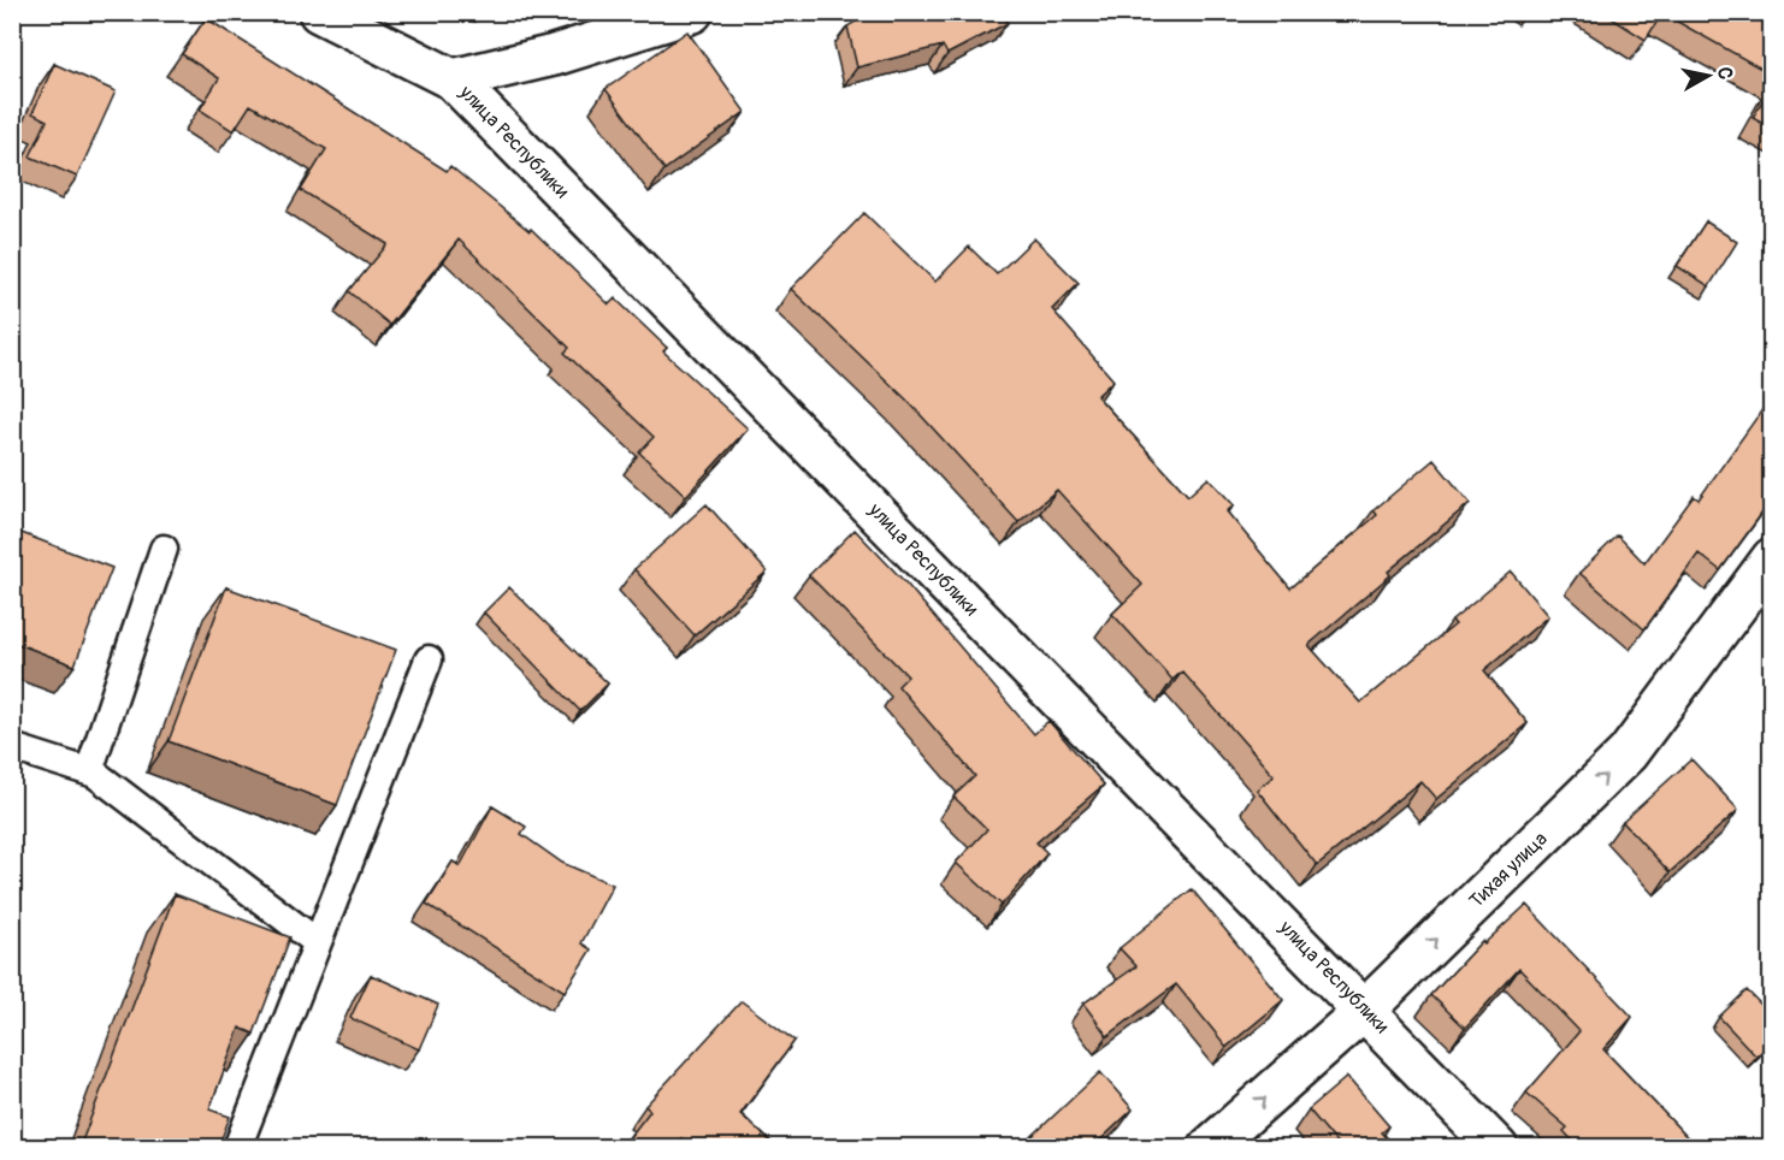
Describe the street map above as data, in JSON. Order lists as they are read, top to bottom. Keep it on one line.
{"streets":{"street":["улица Республики","Тихая улица"]},"crossings":[["улица Республики","Тихая улица"]],"one_way":["Тихая улица"],"north":"right"}
